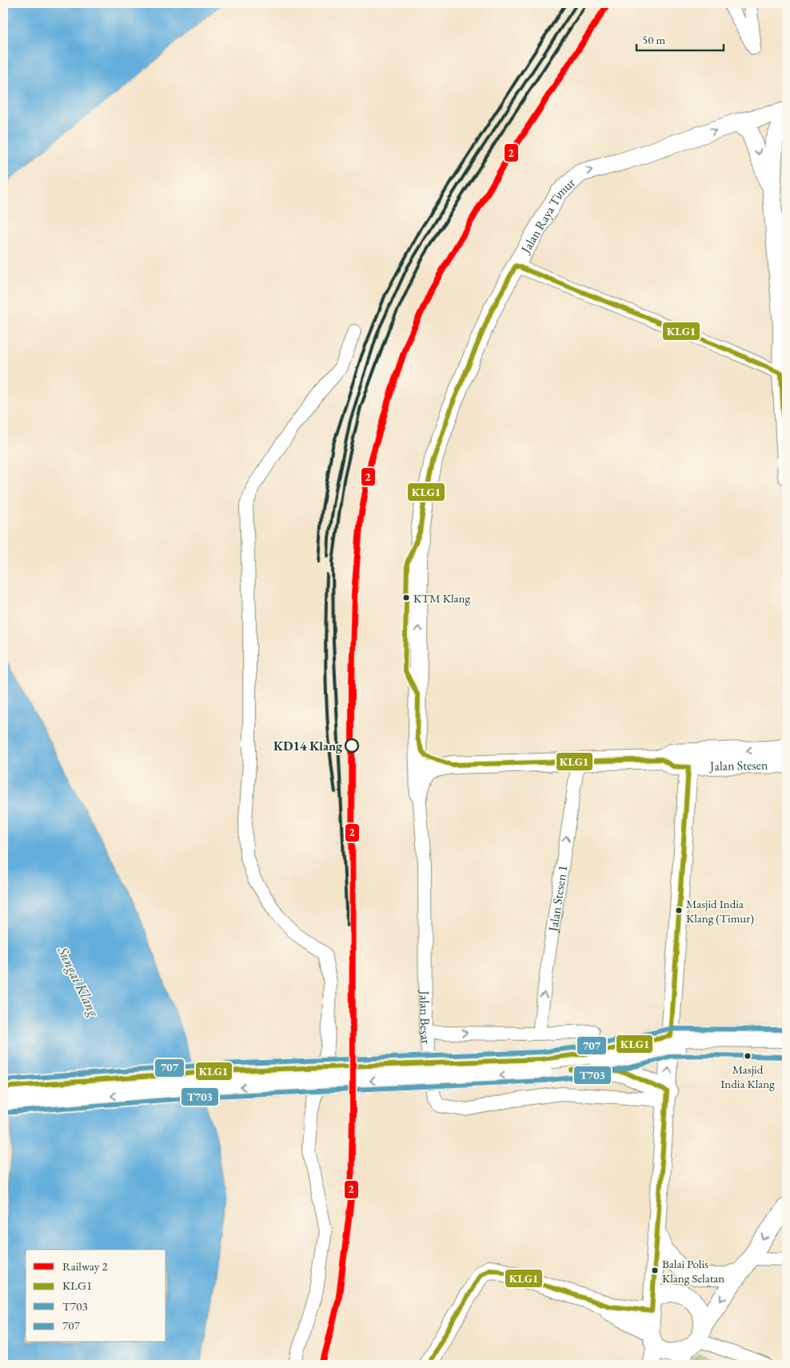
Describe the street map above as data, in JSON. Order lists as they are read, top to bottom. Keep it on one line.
{"streets":{"main road":["Jalan Raya Timur","Jalan Stesen"],"street":["Jalan Stesen 1","Jalan Besar"]},"crossings":[["Jalan Raya Timur","Jalan Stesen"],["Jalan Raya Timur","Jalan Besar"],["Jalan Stesen","Jalan Stesen 1"],["Jalan Stesen","Jalan Besar"]],"one_way":["Jalan Raya Timur","Jalan Stesen 1"],"water":["Sungai Klang"],"places":["KTM Klang","KD14 Klang","Masjid India Klang (Timur)","Masjid India Klang","Balai Polis Klang Selatan"],"lines":["rail line 2","transit line KLG1","transit line 707","transit line T703"],"legend":["Railway 2","KLG1","T703","707"],"scale_bar":"50 m"}
